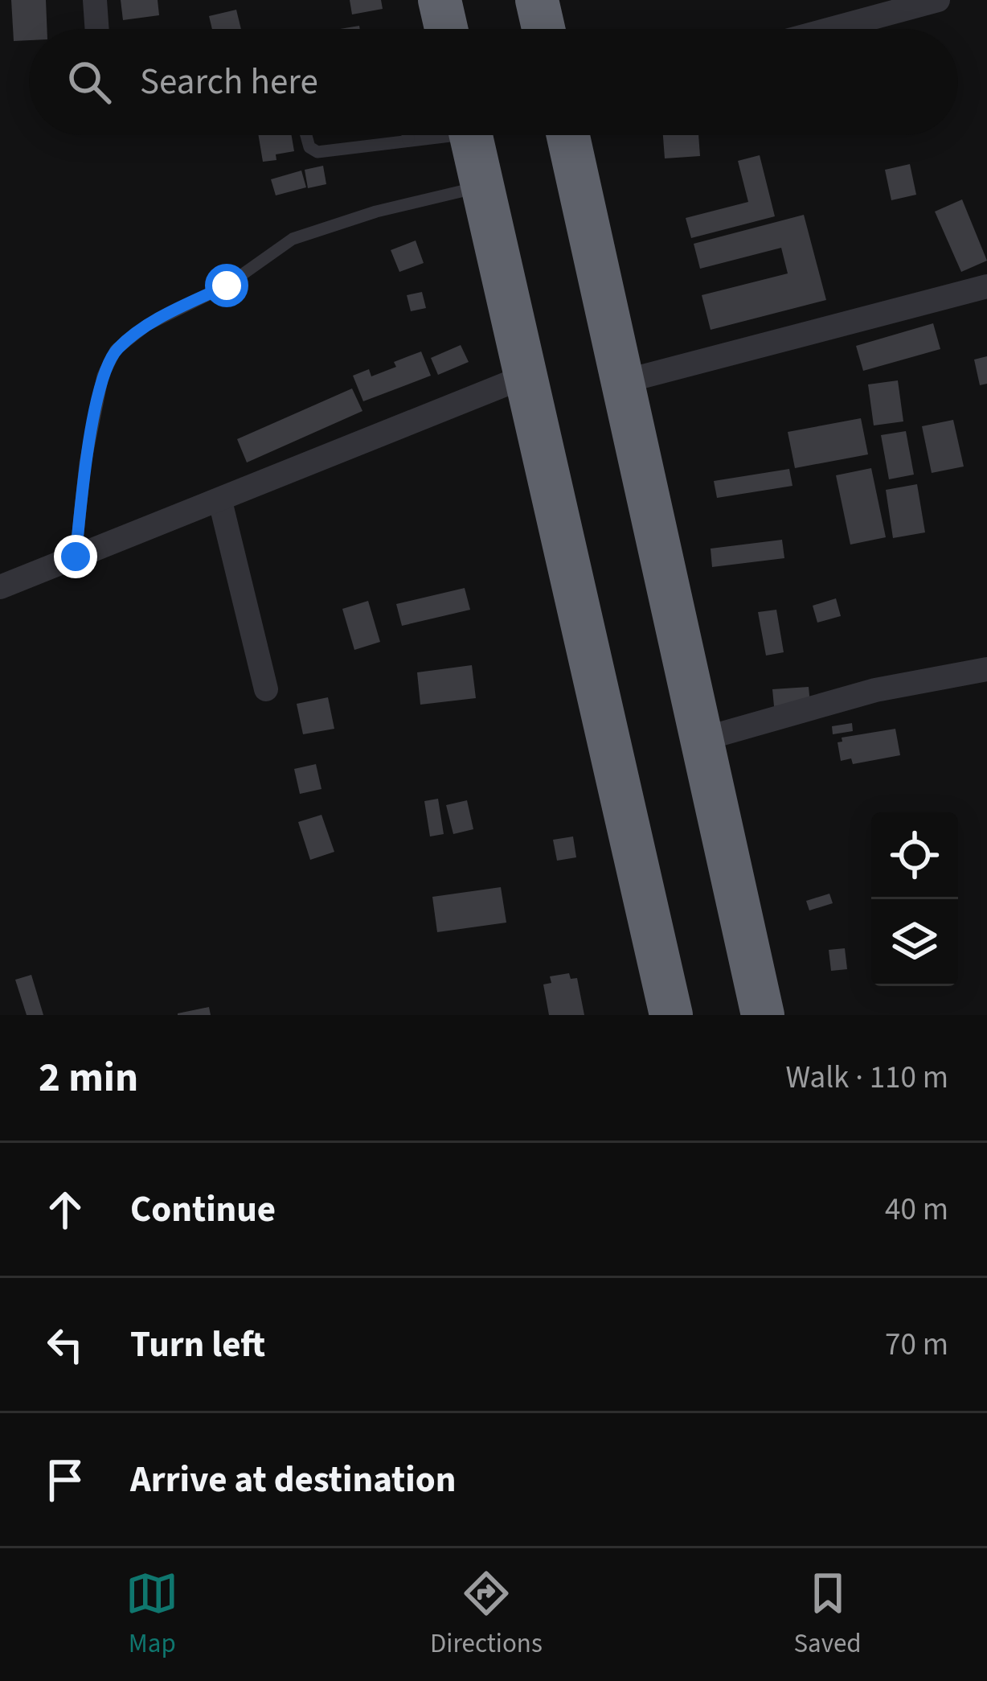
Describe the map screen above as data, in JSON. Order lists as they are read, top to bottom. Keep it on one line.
{"page":{"search":"Search here","heading":["2 min","Walk · 110 m"],"list":[["Continue","40 m"],["Turn left","70 m"],"Arrive at destination"],"nav":["Map","Directions","Saved"]}}
